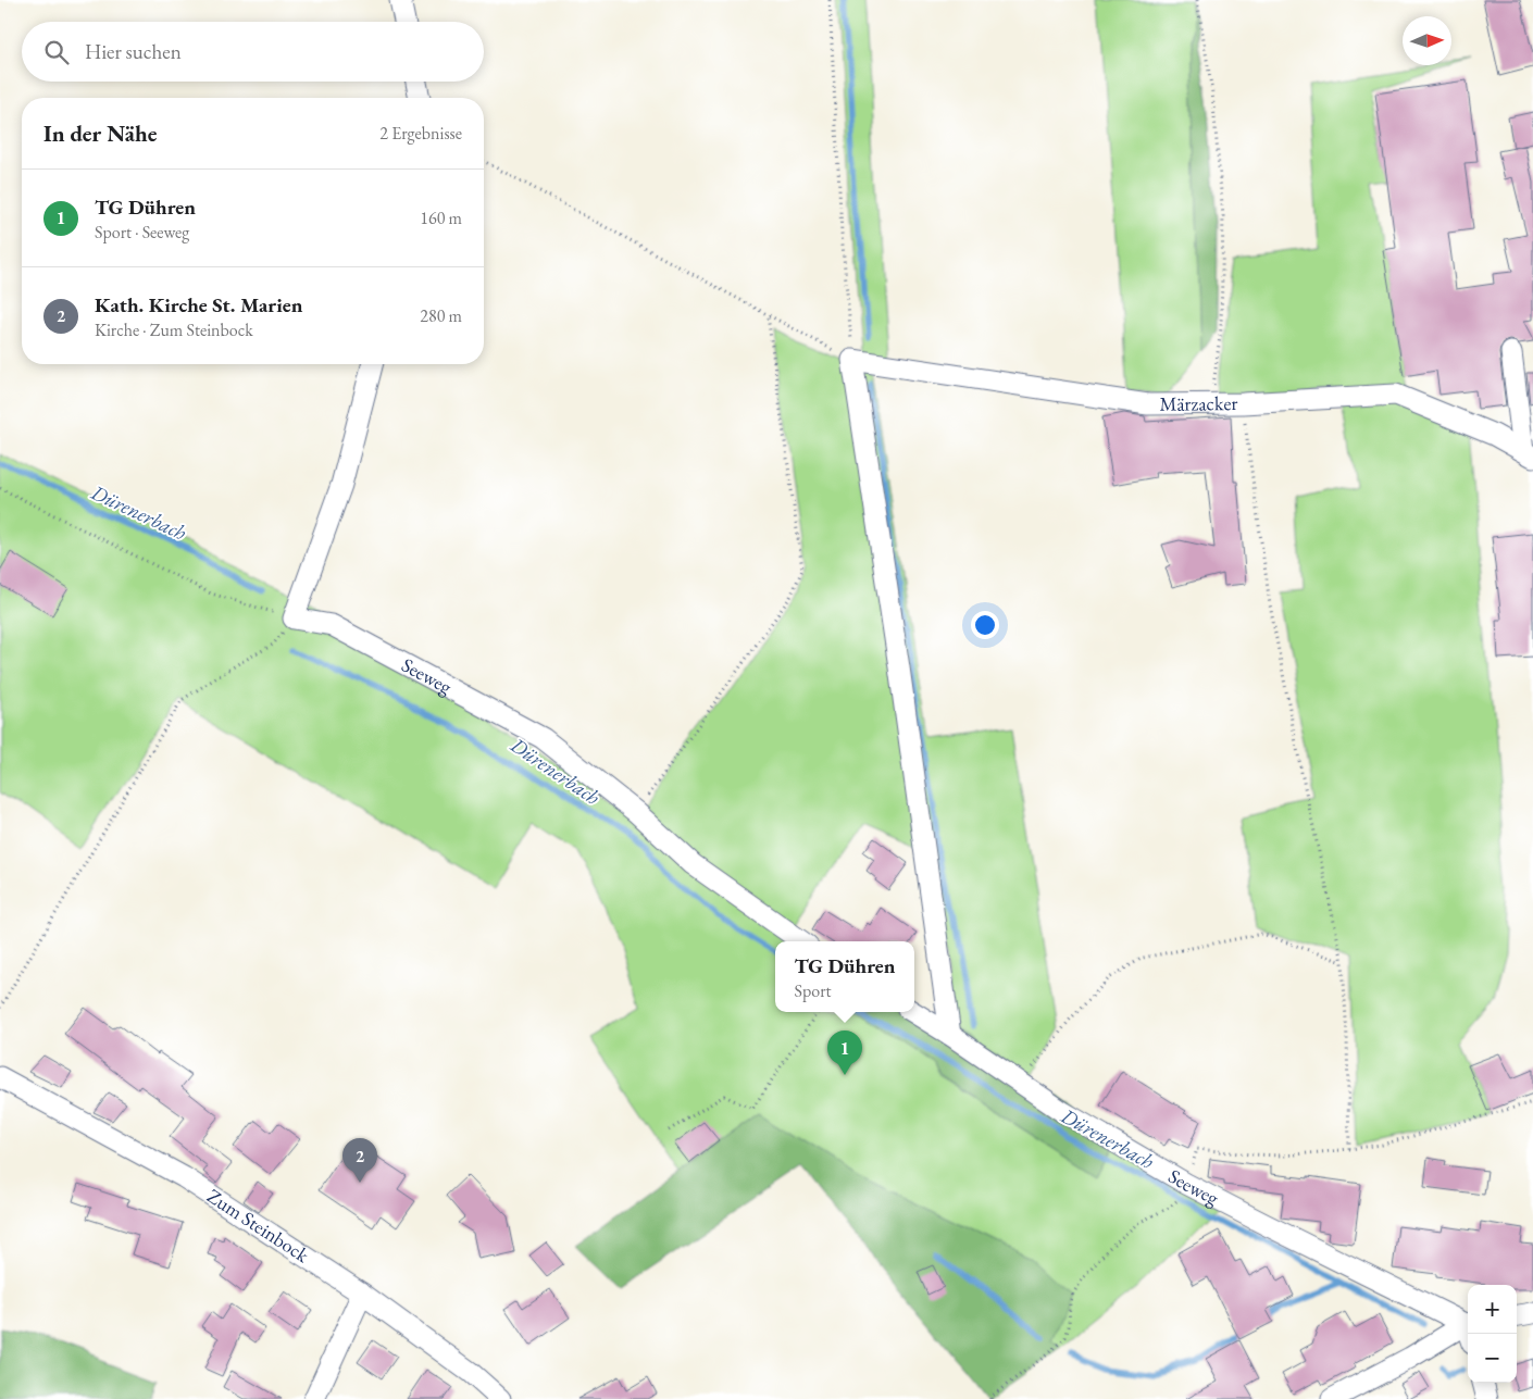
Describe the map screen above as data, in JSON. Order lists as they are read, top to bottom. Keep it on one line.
{"streets":{"street":["Märzacker","Seeweg","Zum Steinbock"]},"water":["Dürenerbach"],"north":"right","page":{"search":"Hier suchen","heading":["In der Nähe","2 Ergebnisse"],"list":[{"mark":"1","name":"TG Dühren","note":"Sport · Seeweg","value":"160 m"},{"mark":"2","name":"Kath. Kirche St. Marien","note":"Kirche · Zum Steinbock","value":"280 m"}],"popup":["TG Dühren","Sport"],"pins":["1","2"],"map_buttons":["+","−"]}}
